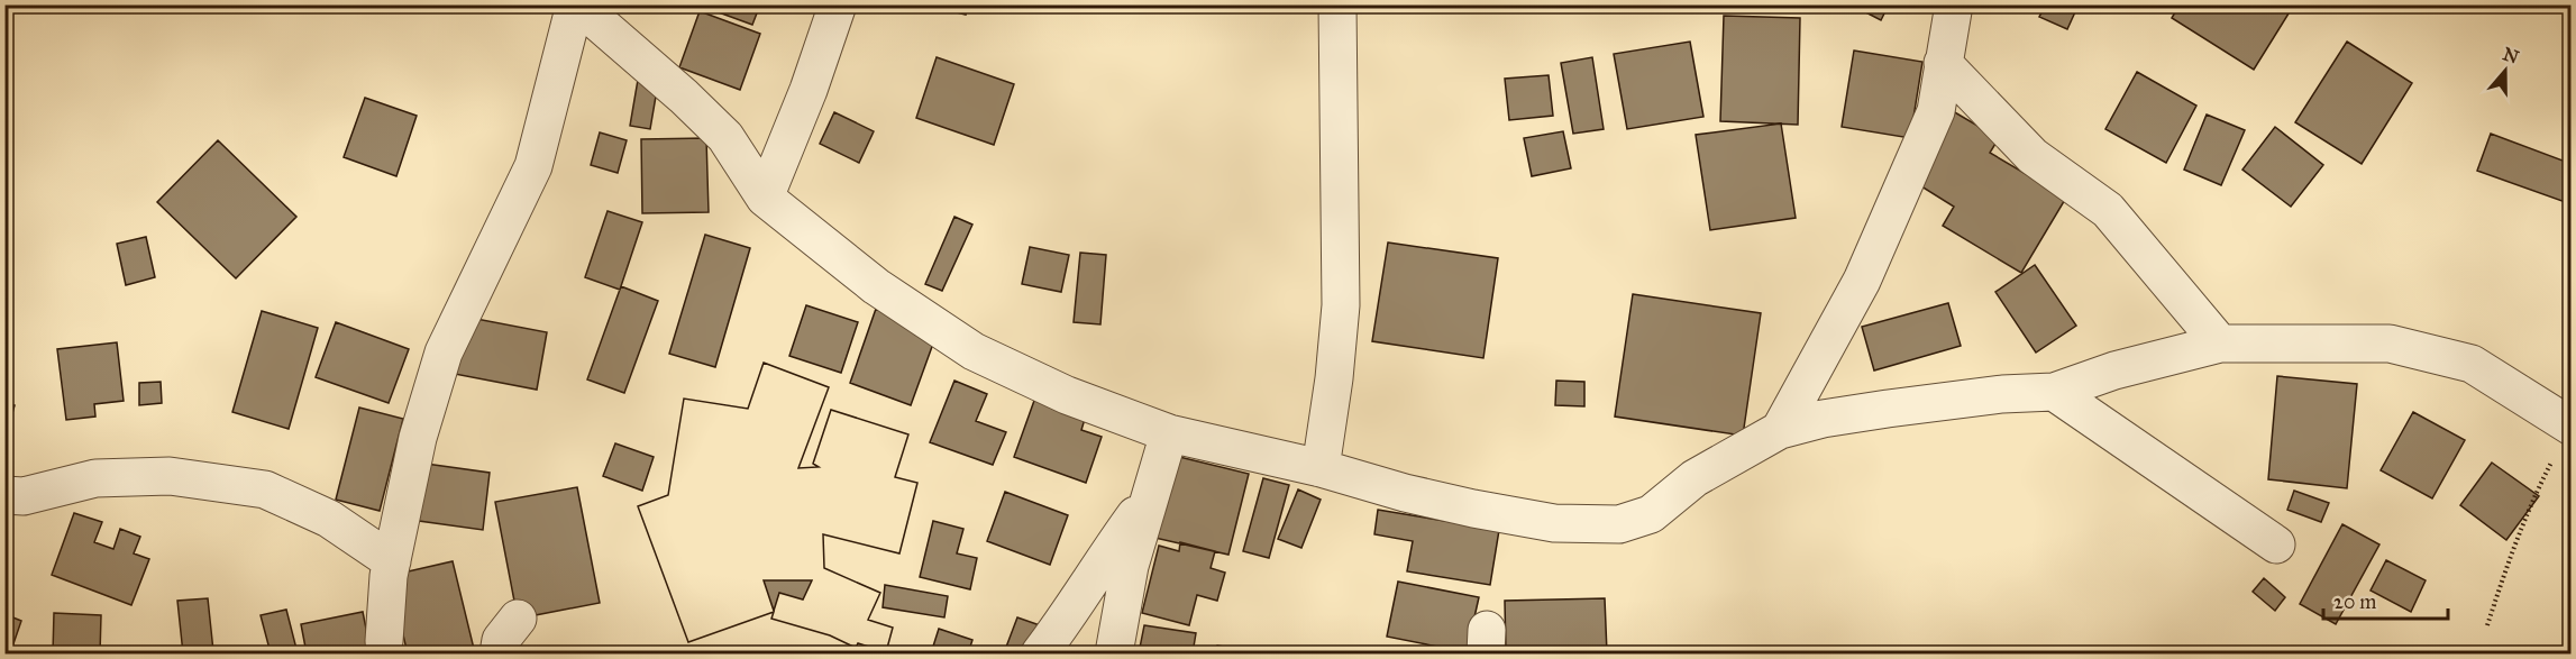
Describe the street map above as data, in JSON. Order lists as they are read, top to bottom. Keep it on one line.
{"scale_bar":"20 m","north":"top"}
